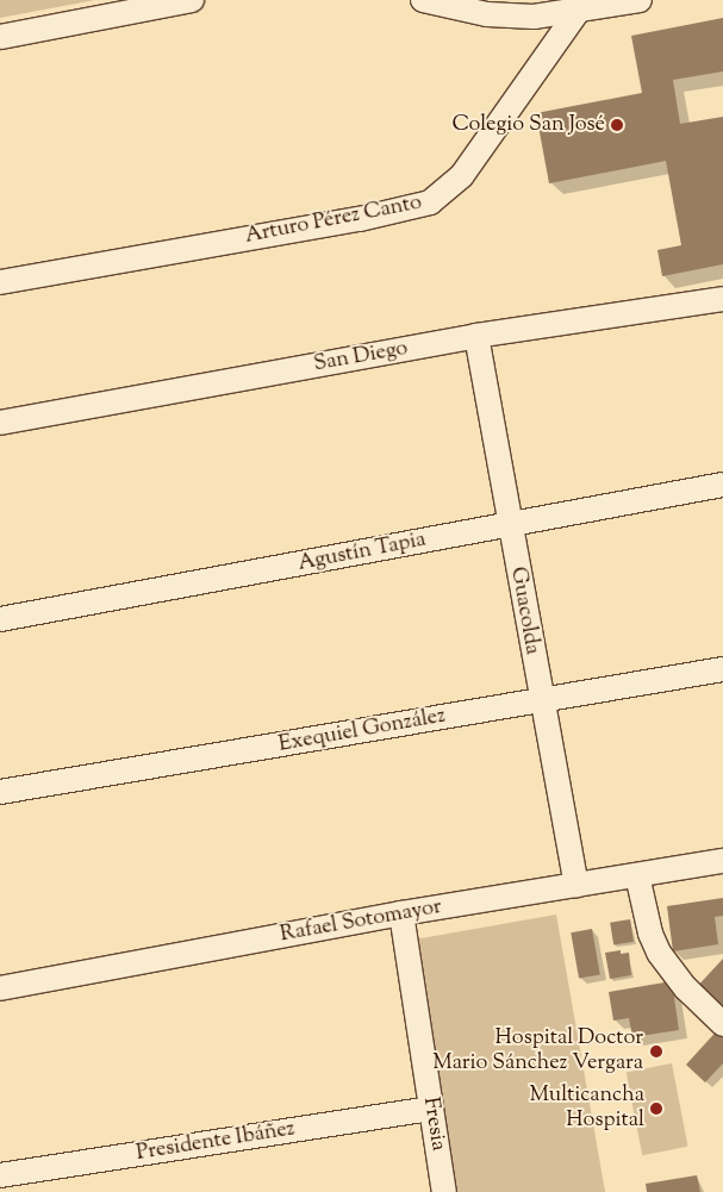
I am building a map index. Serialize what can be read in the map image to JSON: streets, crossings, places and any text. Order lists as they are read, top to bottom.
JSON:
{
  "streets": {
    "street": [
      "Arturo Pérez Canto",
      "San Diego",
      "Agustín Tapia",
      "Guacolda",
      "Exequiel González",
      "Rafael Sotomayor",
      "Fresia",
      "Presidente Ibáñez"
    ]
  },
  "crossings": [
    ["San Diego", "Guacolda"],
    ["Agustín Tapia", "Guacolda"],
    ["Guacolda", "Exequiel González"],
    ["Guacolda", "Rafael Sotomayor"],
    ["Rafael Sotomayor", "Fresia"],
    ["Fresia", "Presidente Ibáñez"]
  ],
  "places": ["Colegio San José", "Hospital Doctor Mario Sánchez Vergara", "Multicancha Hospital"]
}
